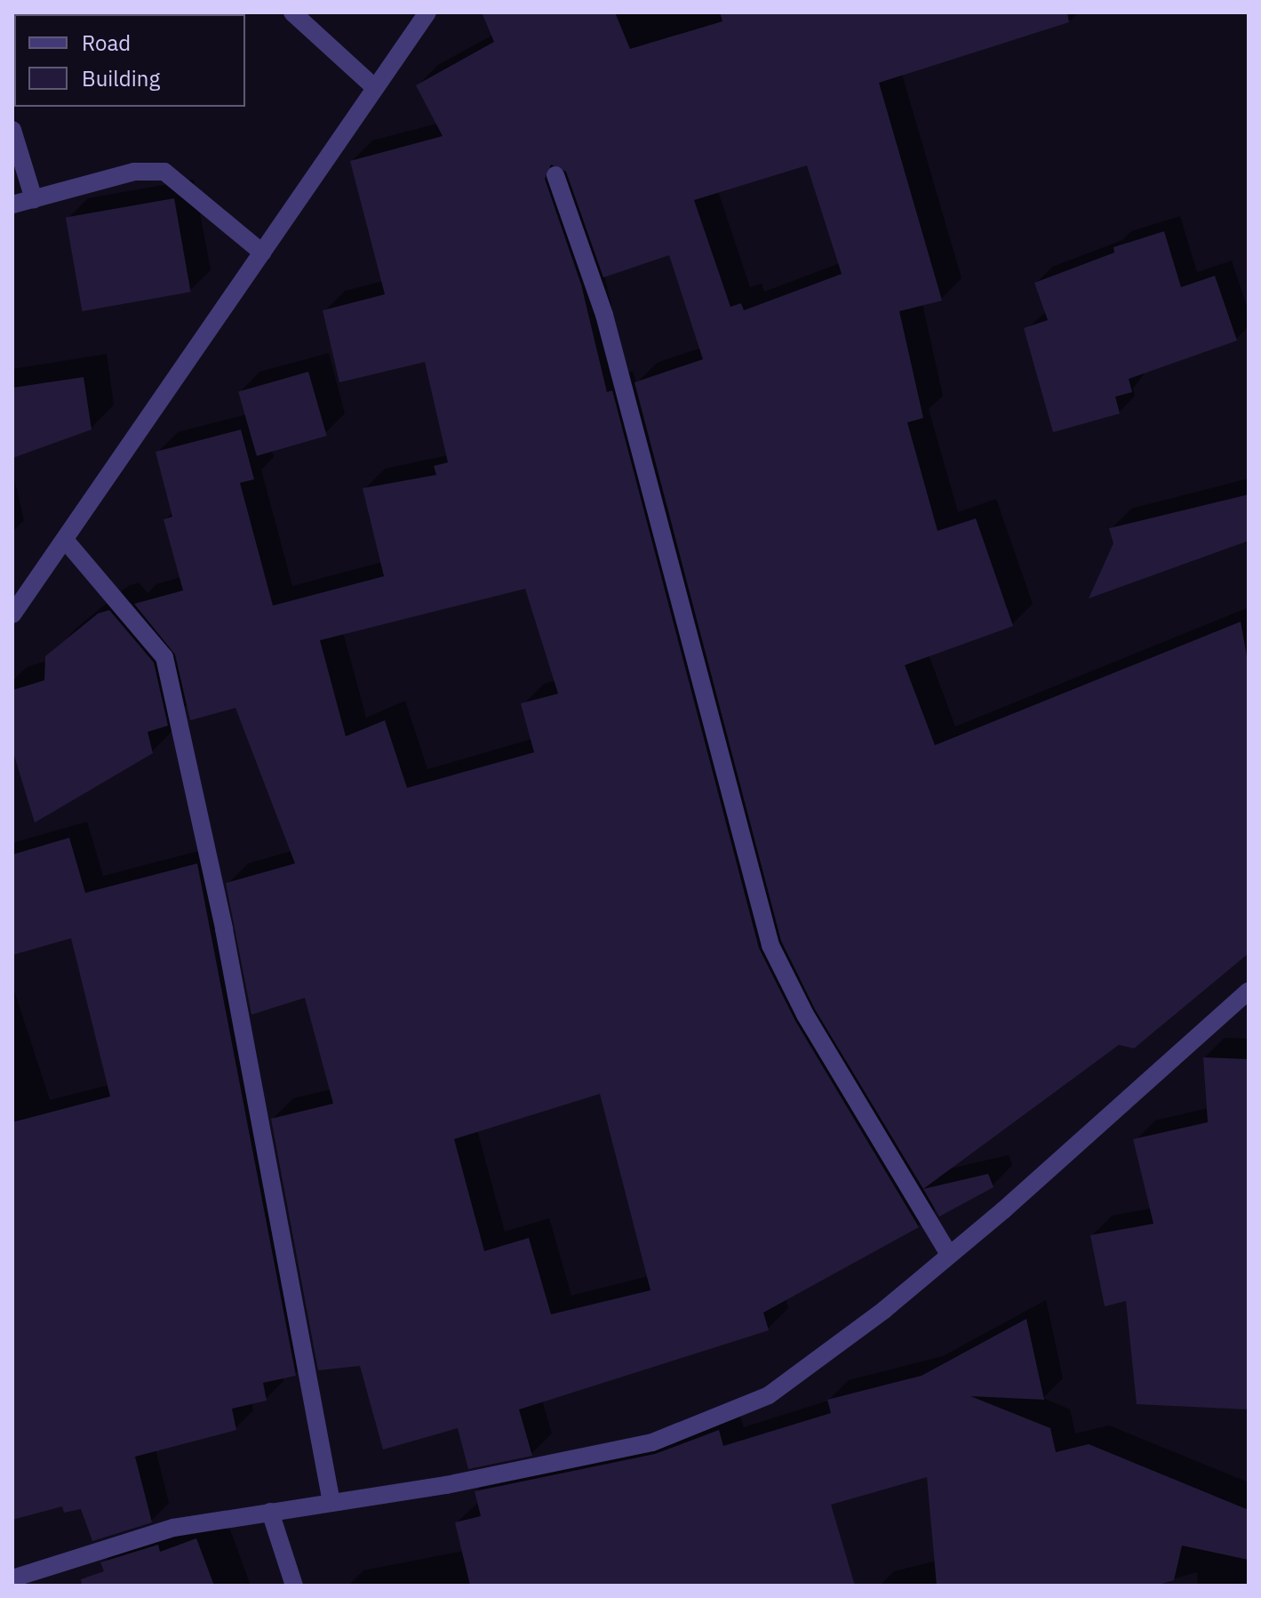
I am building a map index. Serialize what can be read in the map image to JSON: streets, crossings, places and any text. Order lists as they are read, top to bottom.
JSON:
{
  "legend": ["Road", "Building"]
}
